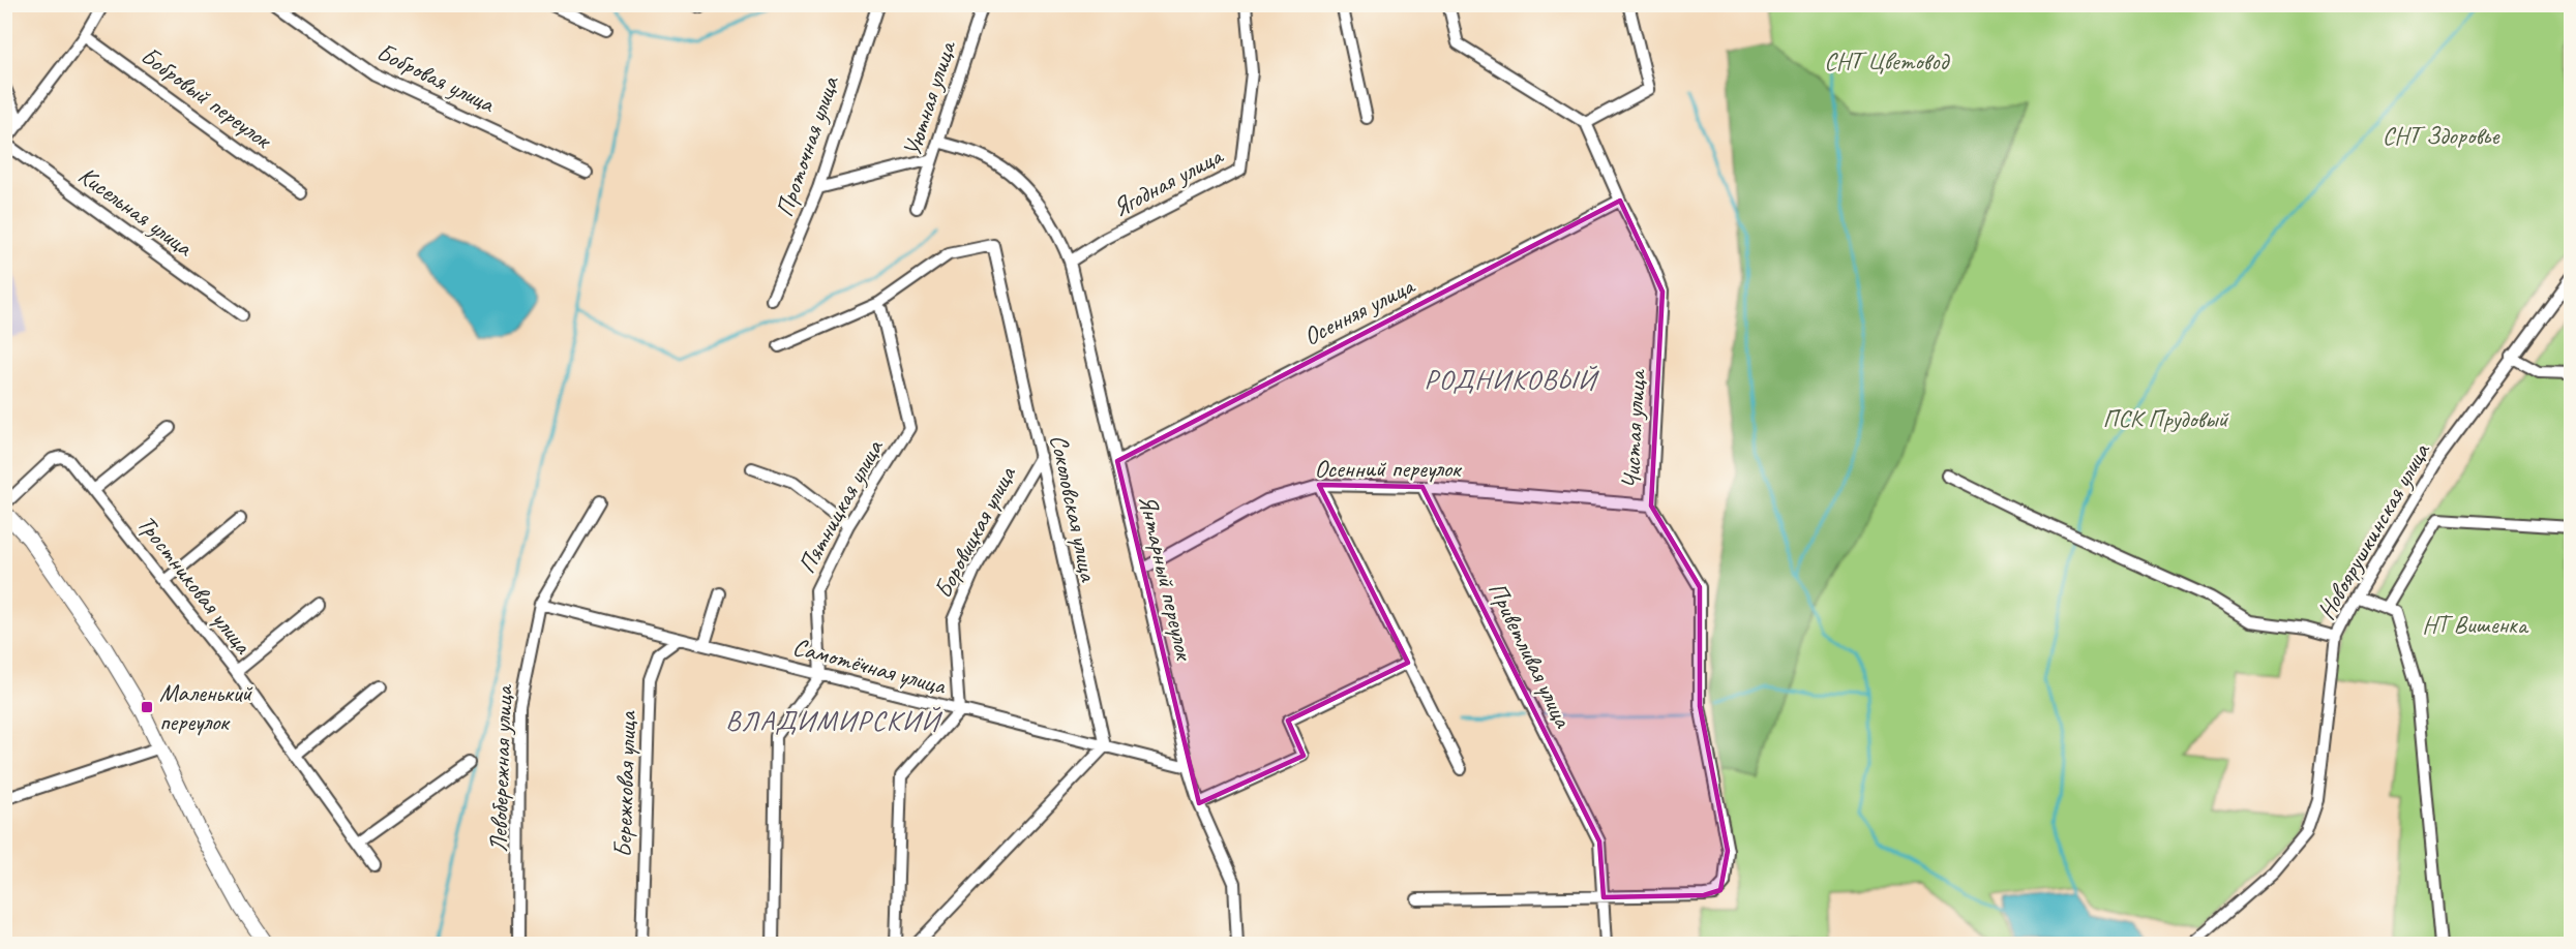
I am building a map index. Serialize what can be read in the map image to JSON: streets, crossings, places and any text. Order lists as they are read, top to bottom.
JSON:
{
  "streets": {
    "street": [
      "Бобровая улица",
      "Бобровый переулок",
      "Уютная улица",
      "Проточная улица",
      "Ягодная улица",
      "Кисельная улица",
      "Осенняя улица",
      "Чистая улица",
      "Осенний переулок",
      "Пятницкая улица",
      "Соколовская улица",
      "Новоярушкинская улица",
      "Боровицкая улица",
      "Янтарный переулок",
      "Тростниковая улица",
      "Приветливая улица",
      "Самотёчная улица",
      "Левобережная улица",
      "Бережковая улица"
    ]
  },
  "crossings": [
    ["Уютная улица", "Янтарный переулок"],
    ["Ягодная улица", "Янтарный переулок"],
    ["Осенняя улица", "Чистая улица"],
    ["Осенняя улица", "Янтарный переулок"],
    ["Чистая улица", "Осенний переулок"],
    ["Чистая улица", "Приветливая улица"],
    ["Осенний переулок", "Янтарный переулок"],
    ["Осенний переулок", "Приветливая улица"],
    ["Пятницкая улица", "Соколовская улица"],
    ["Пятницкая улица", "Самотёчная улица"],
    ["Соколовская улица", "Боровицкая улица"],
    ["Соколовская улица", "Самотёчная улица"],
    ["Боровицкая улица", "Самотёчная улица"],
    ["Янтарный переулок", "Самотёчная улица"],
    ["Самотёчная улица", "Левобережная улица"],
    ["Самотёчная улица", "Бережковая улица"]
  ],
  "districts": ["РОДНИКОВЫЙ", "ВЛАДИМИРСКИЙ"],
  "parks": [
    "СНТ Цветовод",
    "СНТ Здоровье",
    "ПСК Прудовый",
    "НТ Вишенка"
  ],
  "places": {
    "transit": ["Маленький переулок"]
  }
}
